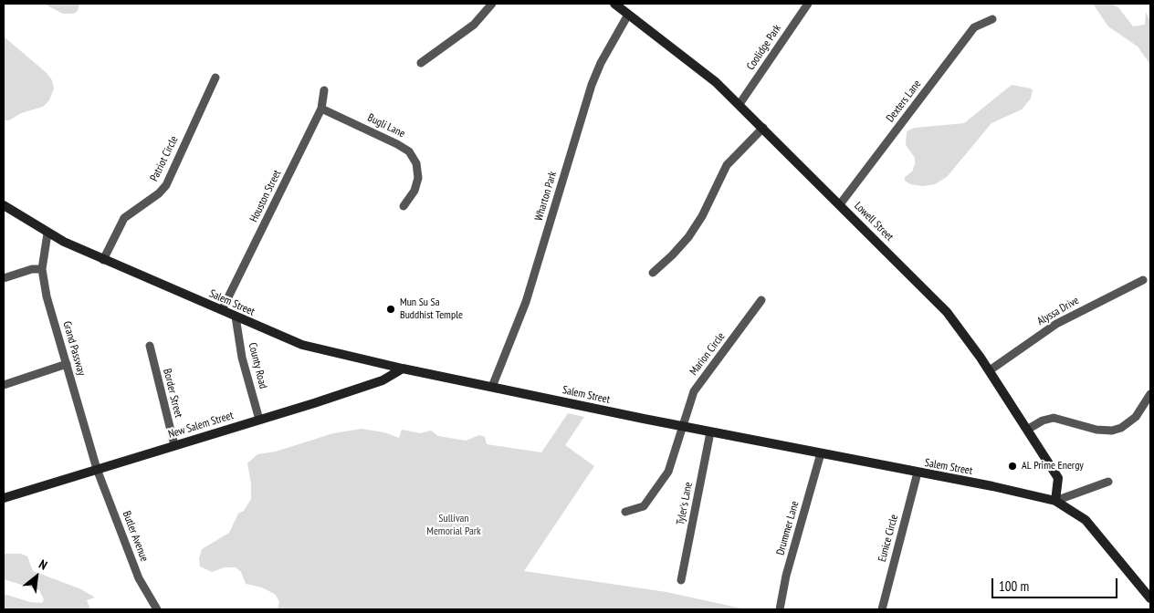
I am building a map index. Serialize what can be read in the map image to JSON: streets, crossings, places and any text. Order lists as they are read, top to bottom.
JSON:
{
  "streets": {
    "main road": ["Lowell Street", "Salem Street", "New Salem Street"],
    "street": [
      "Coolidge Park",
      "Dexters Lane",
      "Bugli Lane",
      "Patriot Circle",
      "Houston Street",
      "Wharton Park",
      "Alyssa Drive",
      "Grand Passway",
      "Marion Circle",
      "County Road",
      "Border Street",
      "Tyler's Lane",
      "Drummer Lane",
      "Butler Avenue",
      "Eunice Circle"
    ]
  },
  "crossings": [
    ["Coolidge Park", "Lowell Street"],
    ["Dexters Lane", "Lowell Street"],
    ["Bugli Lane", "Houston Street"],
    ["Patriot Circle", "Salem Street"],
    ["Houston Street", "Salem Street"],
    ["Wharton Park", "Lowell Street"],
    ["Wharton Park", "Salem Street"],
    ["Lowell Street", "Salem Street"],
    ["Lowell Street", "Alyssa Drive"],
    ["Salem Street", "Grand Passway"],
    ["Salem Street", "Marion Circle"],
    ["Salem Street", "County Road"],
    ["Salem Street", "New Salem Street"],
    ["Salem Street", "Tyler's Lane"],
    ["Salem Street", "Drummer Lane"],
    ["Salem Street", "Eunice Circle"],
    ["Grand Passway", "New Salem Street"],
    ["Grand Passway", "Butler Avenue"],
    ["County Road", "New Salem Street"],
    ["Border Street", "New Salem Street"],
    ["New Salem Street", "Butler Avenue"]
  ],
  "parks": ["Sullivan Memorial Park"],
  "places": ["Mun Su Sa Buddhist Temple", "AL Prime Energy"],
  "scale_bar": "100 m",
  "north": "top right"
}
